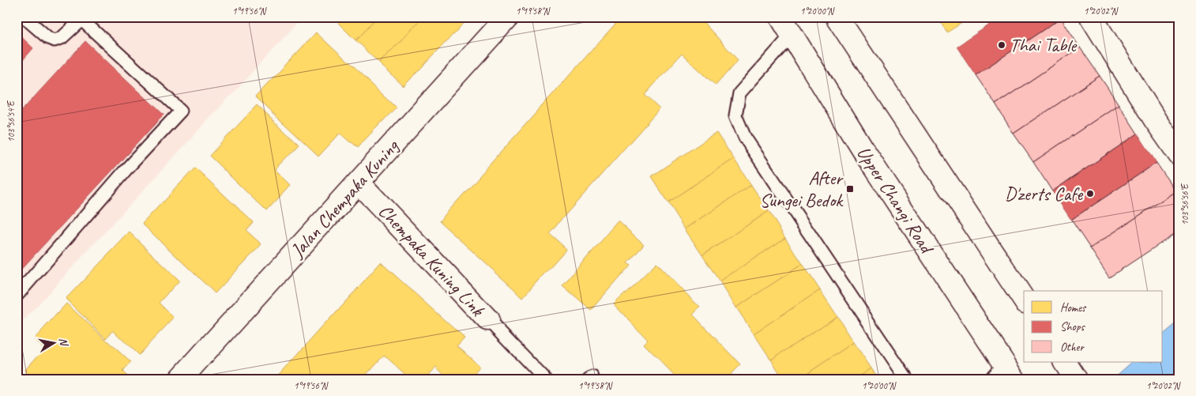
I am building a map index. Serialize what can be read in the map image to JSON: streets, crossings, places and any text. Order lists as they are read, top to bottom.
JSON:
{
  "streets": {
    "street": ["Jalan Chempaka Kuning", "Upper Changi Road", "Chempaka Kuning Link"]
  },
  "crossings": [
    ["Jalan Chempaka Kuning", "Chempaka Kuning Link"]
  ],
  "places": {
    "other": ["Thai Table", "D'zerts Cafe"],
    "transit": ["After Sungei Bedok"]
  },
  "legend": ["Homes", "Shops", "Other"],
  "north": "right",
  "coordinates": [
    "1°19'56\"N",
    "1°19'58\"N",
    "1°20'00\"N",
    "1°20'02\"N",
    "103°56'54\"E",
    "103°56'56\"E"
  ]
}
